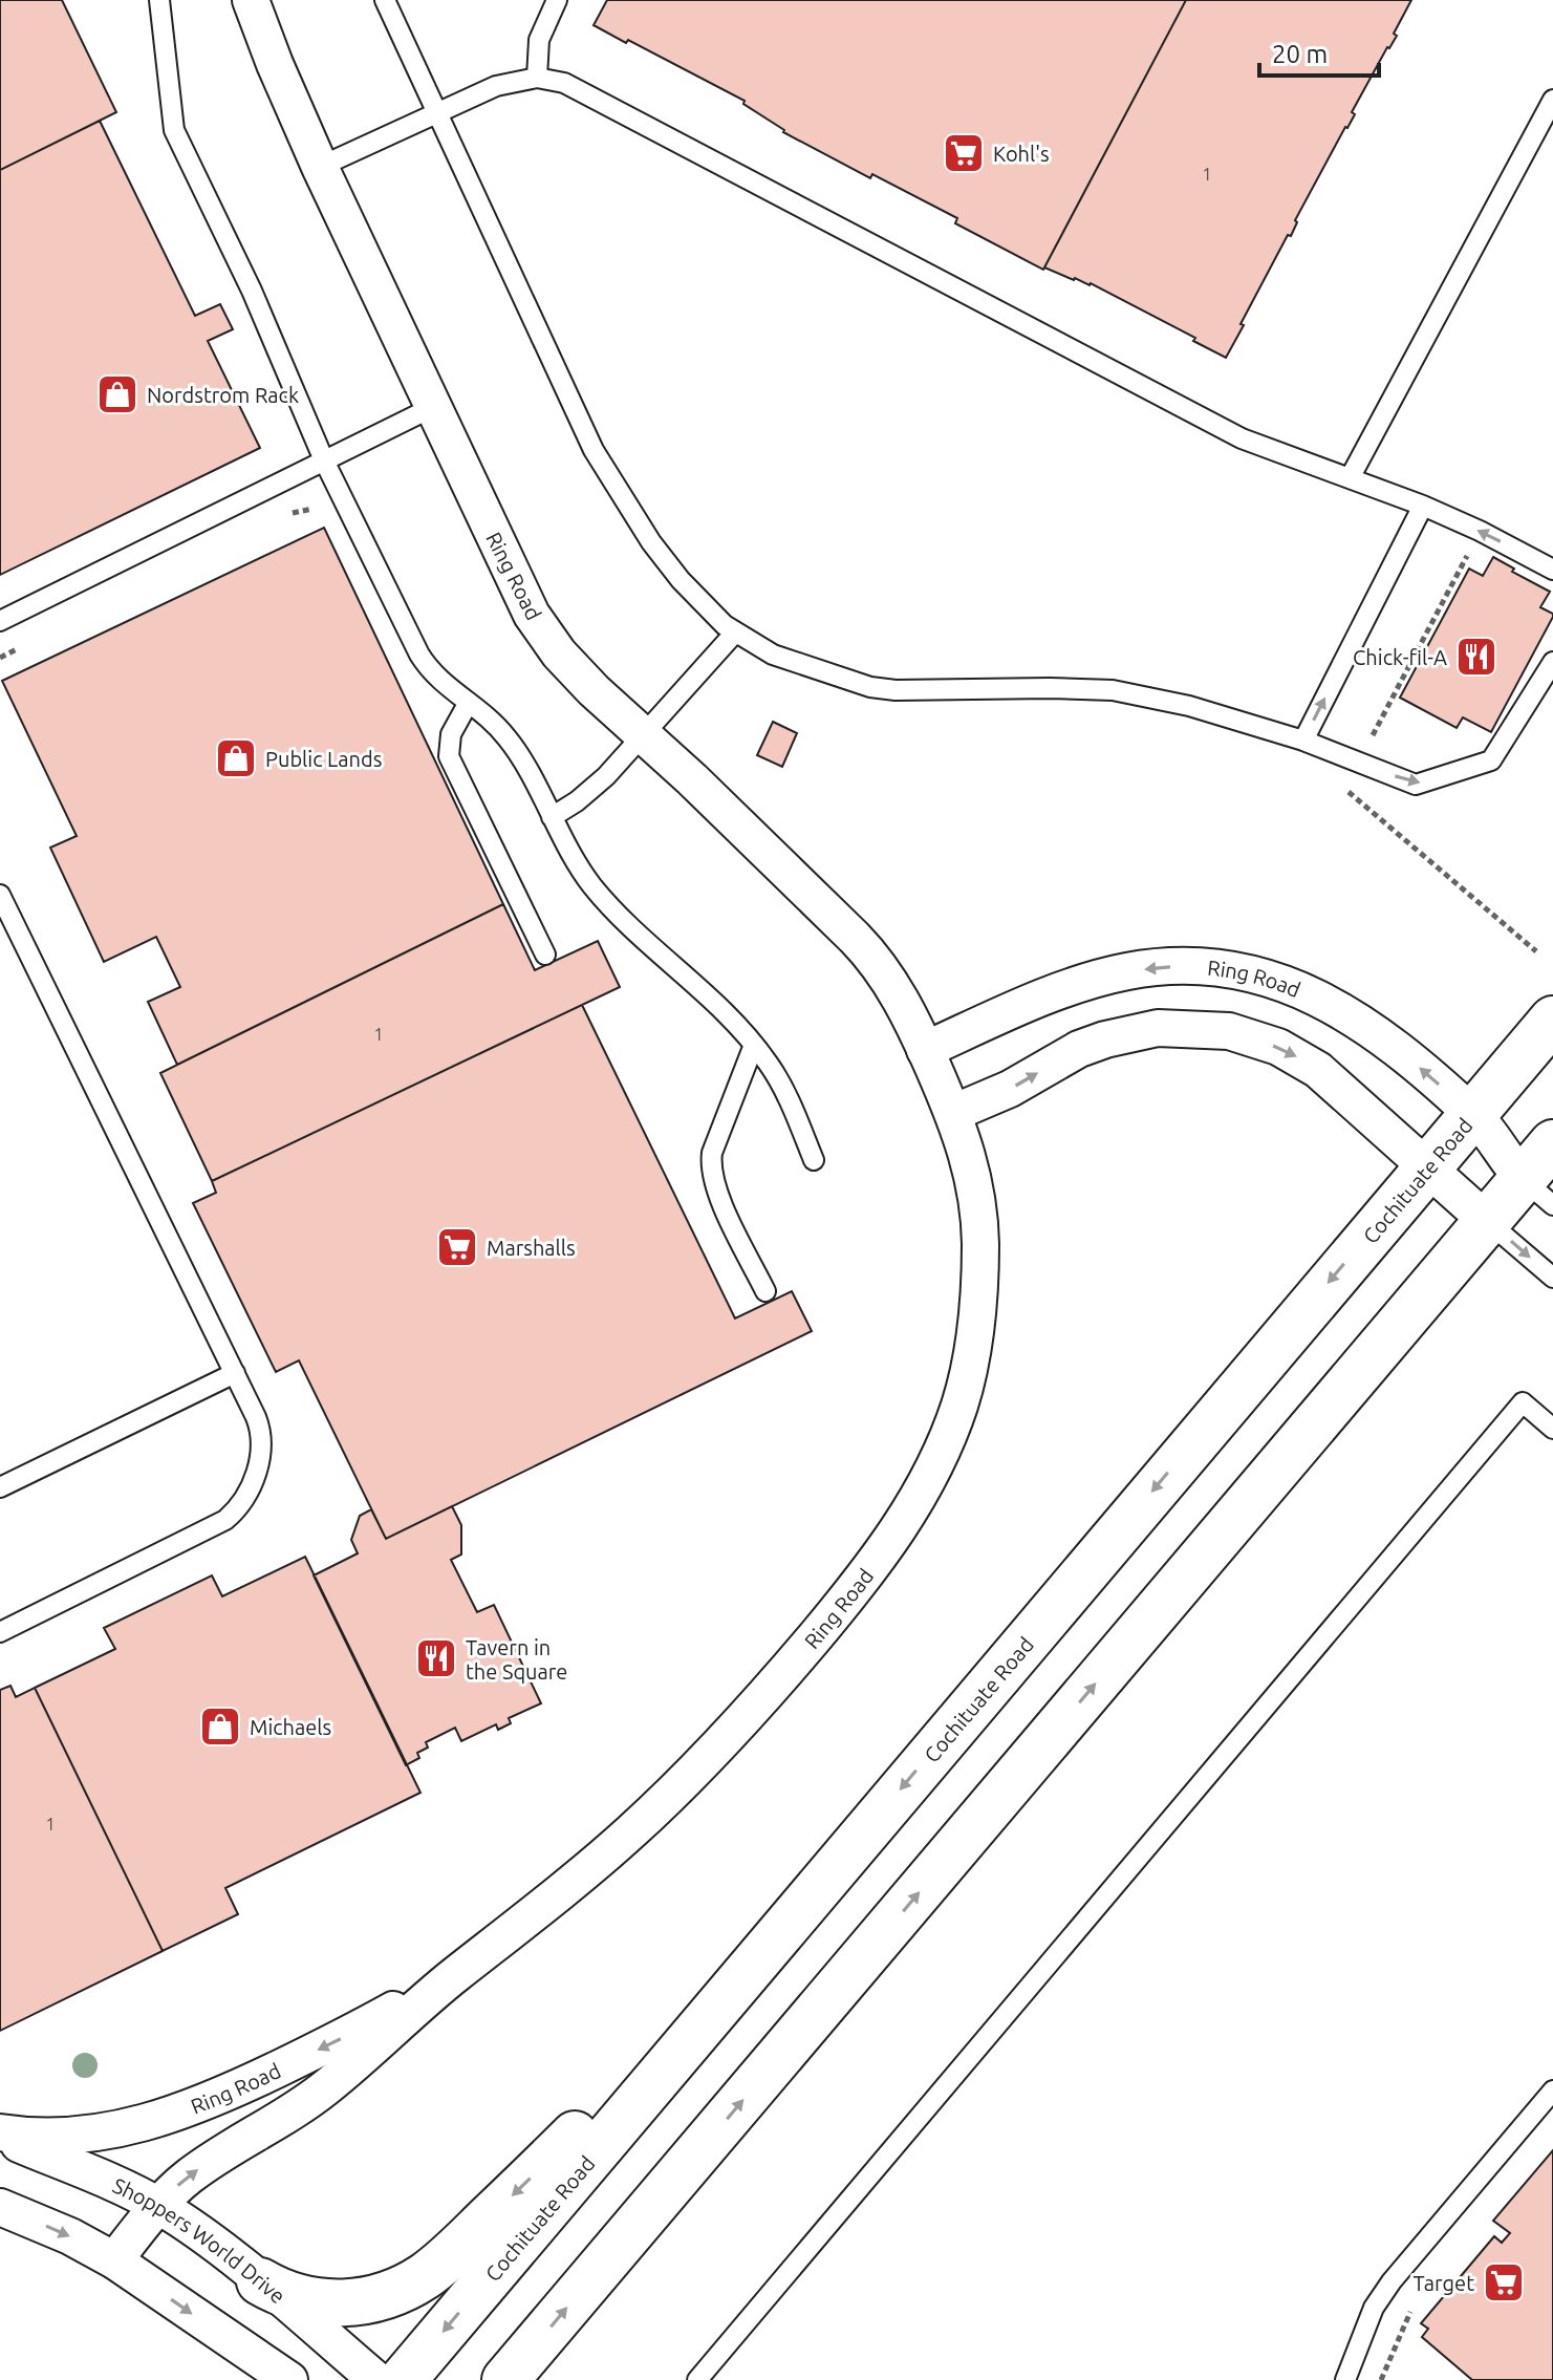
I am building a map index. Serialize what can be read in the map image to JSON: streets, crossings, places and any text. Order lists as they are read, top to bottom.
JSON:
{
  "streets": {
    "main road": ["Cochituate Road"],
    "street": ["Ring Road", "Shoppers World Drive"]
  },
  "crossings": [
    ["Ring Road", "Cochituate Road"],
    ["Ring Road", "Shoppers World Drive"]
  ],
  "places": {
    "supermarket": ["Kohl's", "Marshalls", "Target"],
    "shop": ["Nordstrom Rack", "Public Lands", "Michaels"],
    "restaurant": ["Chick-fil-A", "Tavern in the Square"]
  },
  "house_numbers": ["1", "1", "1"],
  "scale_bar": "20 m"
}
